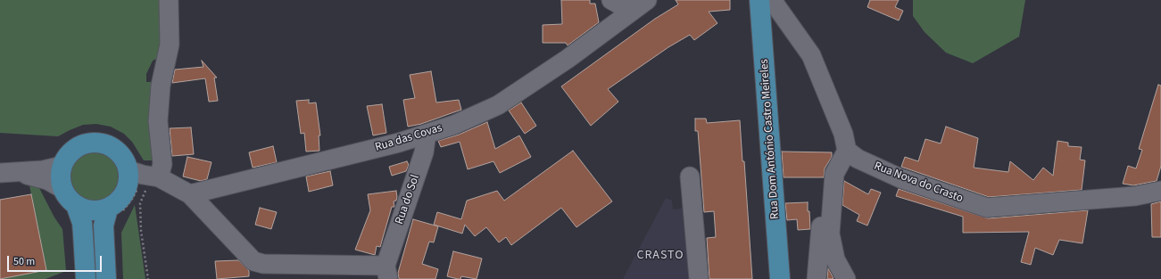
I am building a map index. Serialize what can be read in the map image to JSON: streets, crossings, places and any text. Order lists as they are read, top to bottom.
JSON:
{
  "streets": {
    "main road": ["Rua Dom António Castro Meireles"],
    "street": ["Rua das Covas", "Rua Nova do Crasto", "Rua do Sol"]
  },
  "crossings": [
    ["Rua das Covas", "Rua do Sol"]
  ],
  "districts": ["CRASTO"],
  "scale_bar": "50 m"
}
